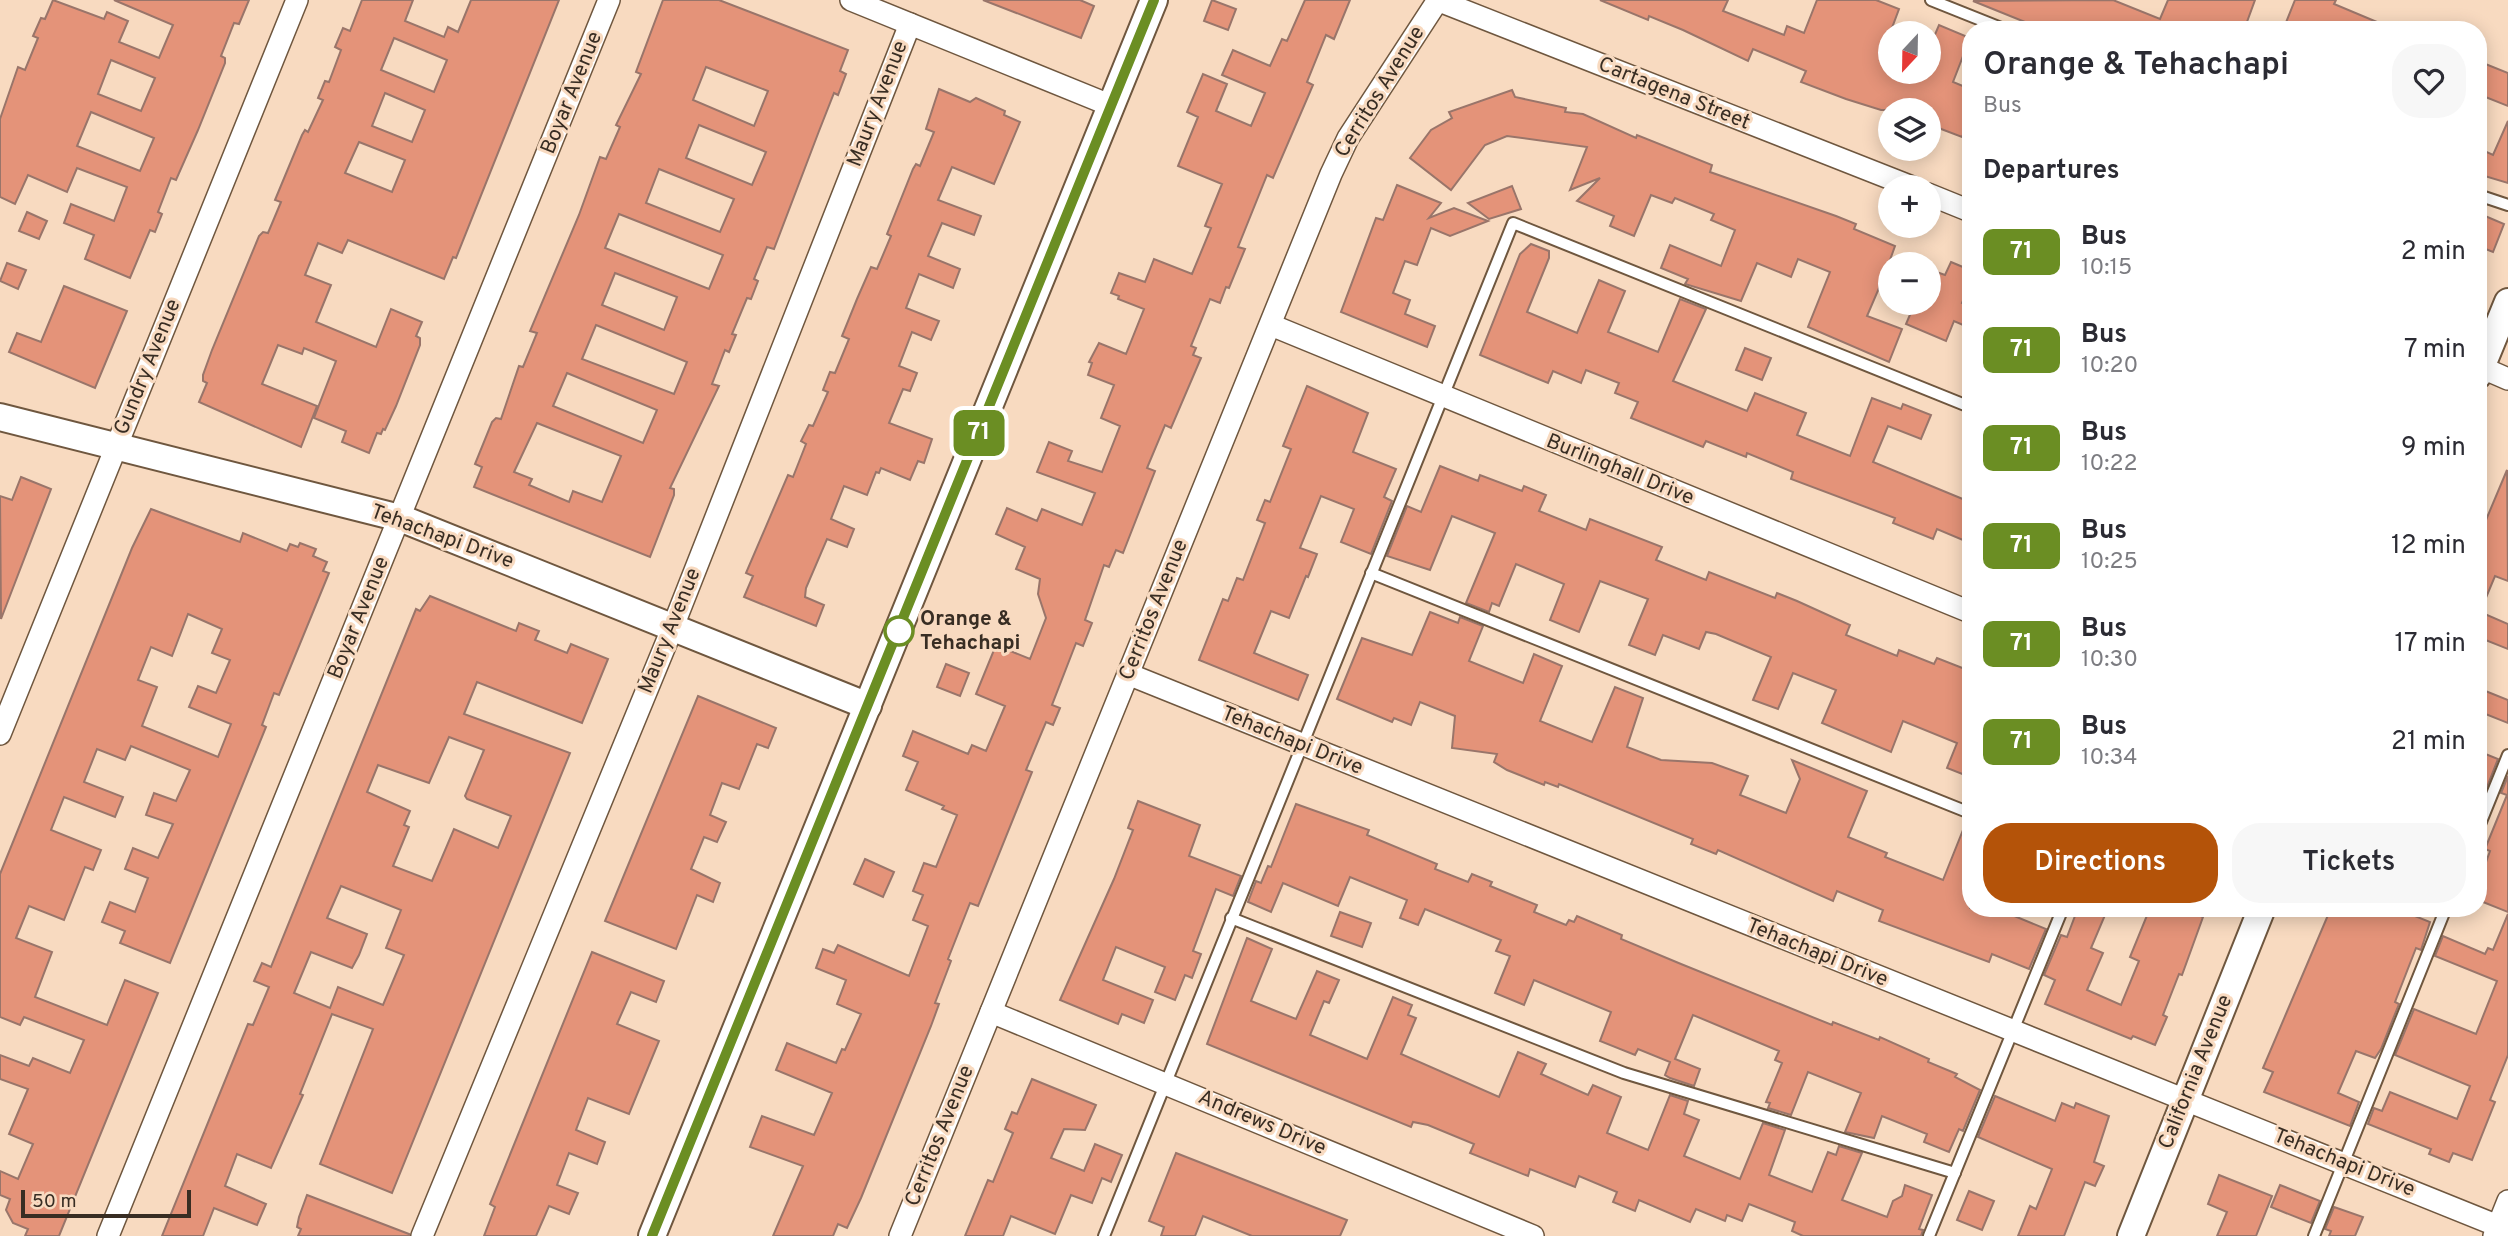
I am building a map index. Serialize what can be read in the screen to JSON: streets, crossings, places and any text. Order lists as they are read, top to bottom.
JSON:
{
  "streets": {
    "street": [
      "Cerritos Avenue",
      "Boyar Avenue",
      "Cartagena Street",
      "Maury Avenue",
      "Gundry Avenue",
      "Burlinghall Drive",
      "Tehachapi Drive",
      "California Avenue",
      "Andrews Drive"
    ]
  },
  "crossings": [
    ["Cerritos Avenue", "Cartagena Street"],
    ["Cerritos Avenue", "Burlinghall Drive"],
    ["Cerritos Avenue", "Tehachapi Drive"],
    ["Cerritos Avenue", "Andrews Drive"],
    ["Boyar Avenue", "Tehachapi Drive"],
    ["Maury Avenue", "Tehachapi Drive"],
    ["Gundry Avenue", "Tehachapi Drive"],
    ["Tehachapi Drive", "California Avenue"]
  ],
  "places": ["Orange & Tehachapi"],
  "lines": ["bus line 71"],
  "scale_bar": "50 m",
  "north": "bottom",
  "page": {
    "on_map": "71",
    "map_buttons": ["+", "−"],
    "heading": [
      ["Orange & Tehachapi", "Bus"],
      "Departures"
    ],
    "list": [
      {
        "mark": "71",
        "name": "Bus",
        "note": "10:15",
        "value": "2 min"
      },
      {
        "mark": "71",
        "name": "Bus",
        "note": "10:20",
        "value": "7 min"
      },
      {
        "mark": "71",
        "name": "Bus",
        "note": "10:22",
        "value": "9 min"
      },
      {
        "mark": "71",
        "name": "Bus",
        "note": "10:25",
        "value": "12 min"
      },
      {
        "mark": "71",
        "name": "Bus",
        "note": "10:30",
        "value": "17 min"
      },
      {
        "mark": "71",
        "name": "Bus",
        "note": "10:34",
        "value": "21 min"
      }
    ],
    "buttons": ["Directions", "Tickets"],
    "scale": "50 m"
  }
}
